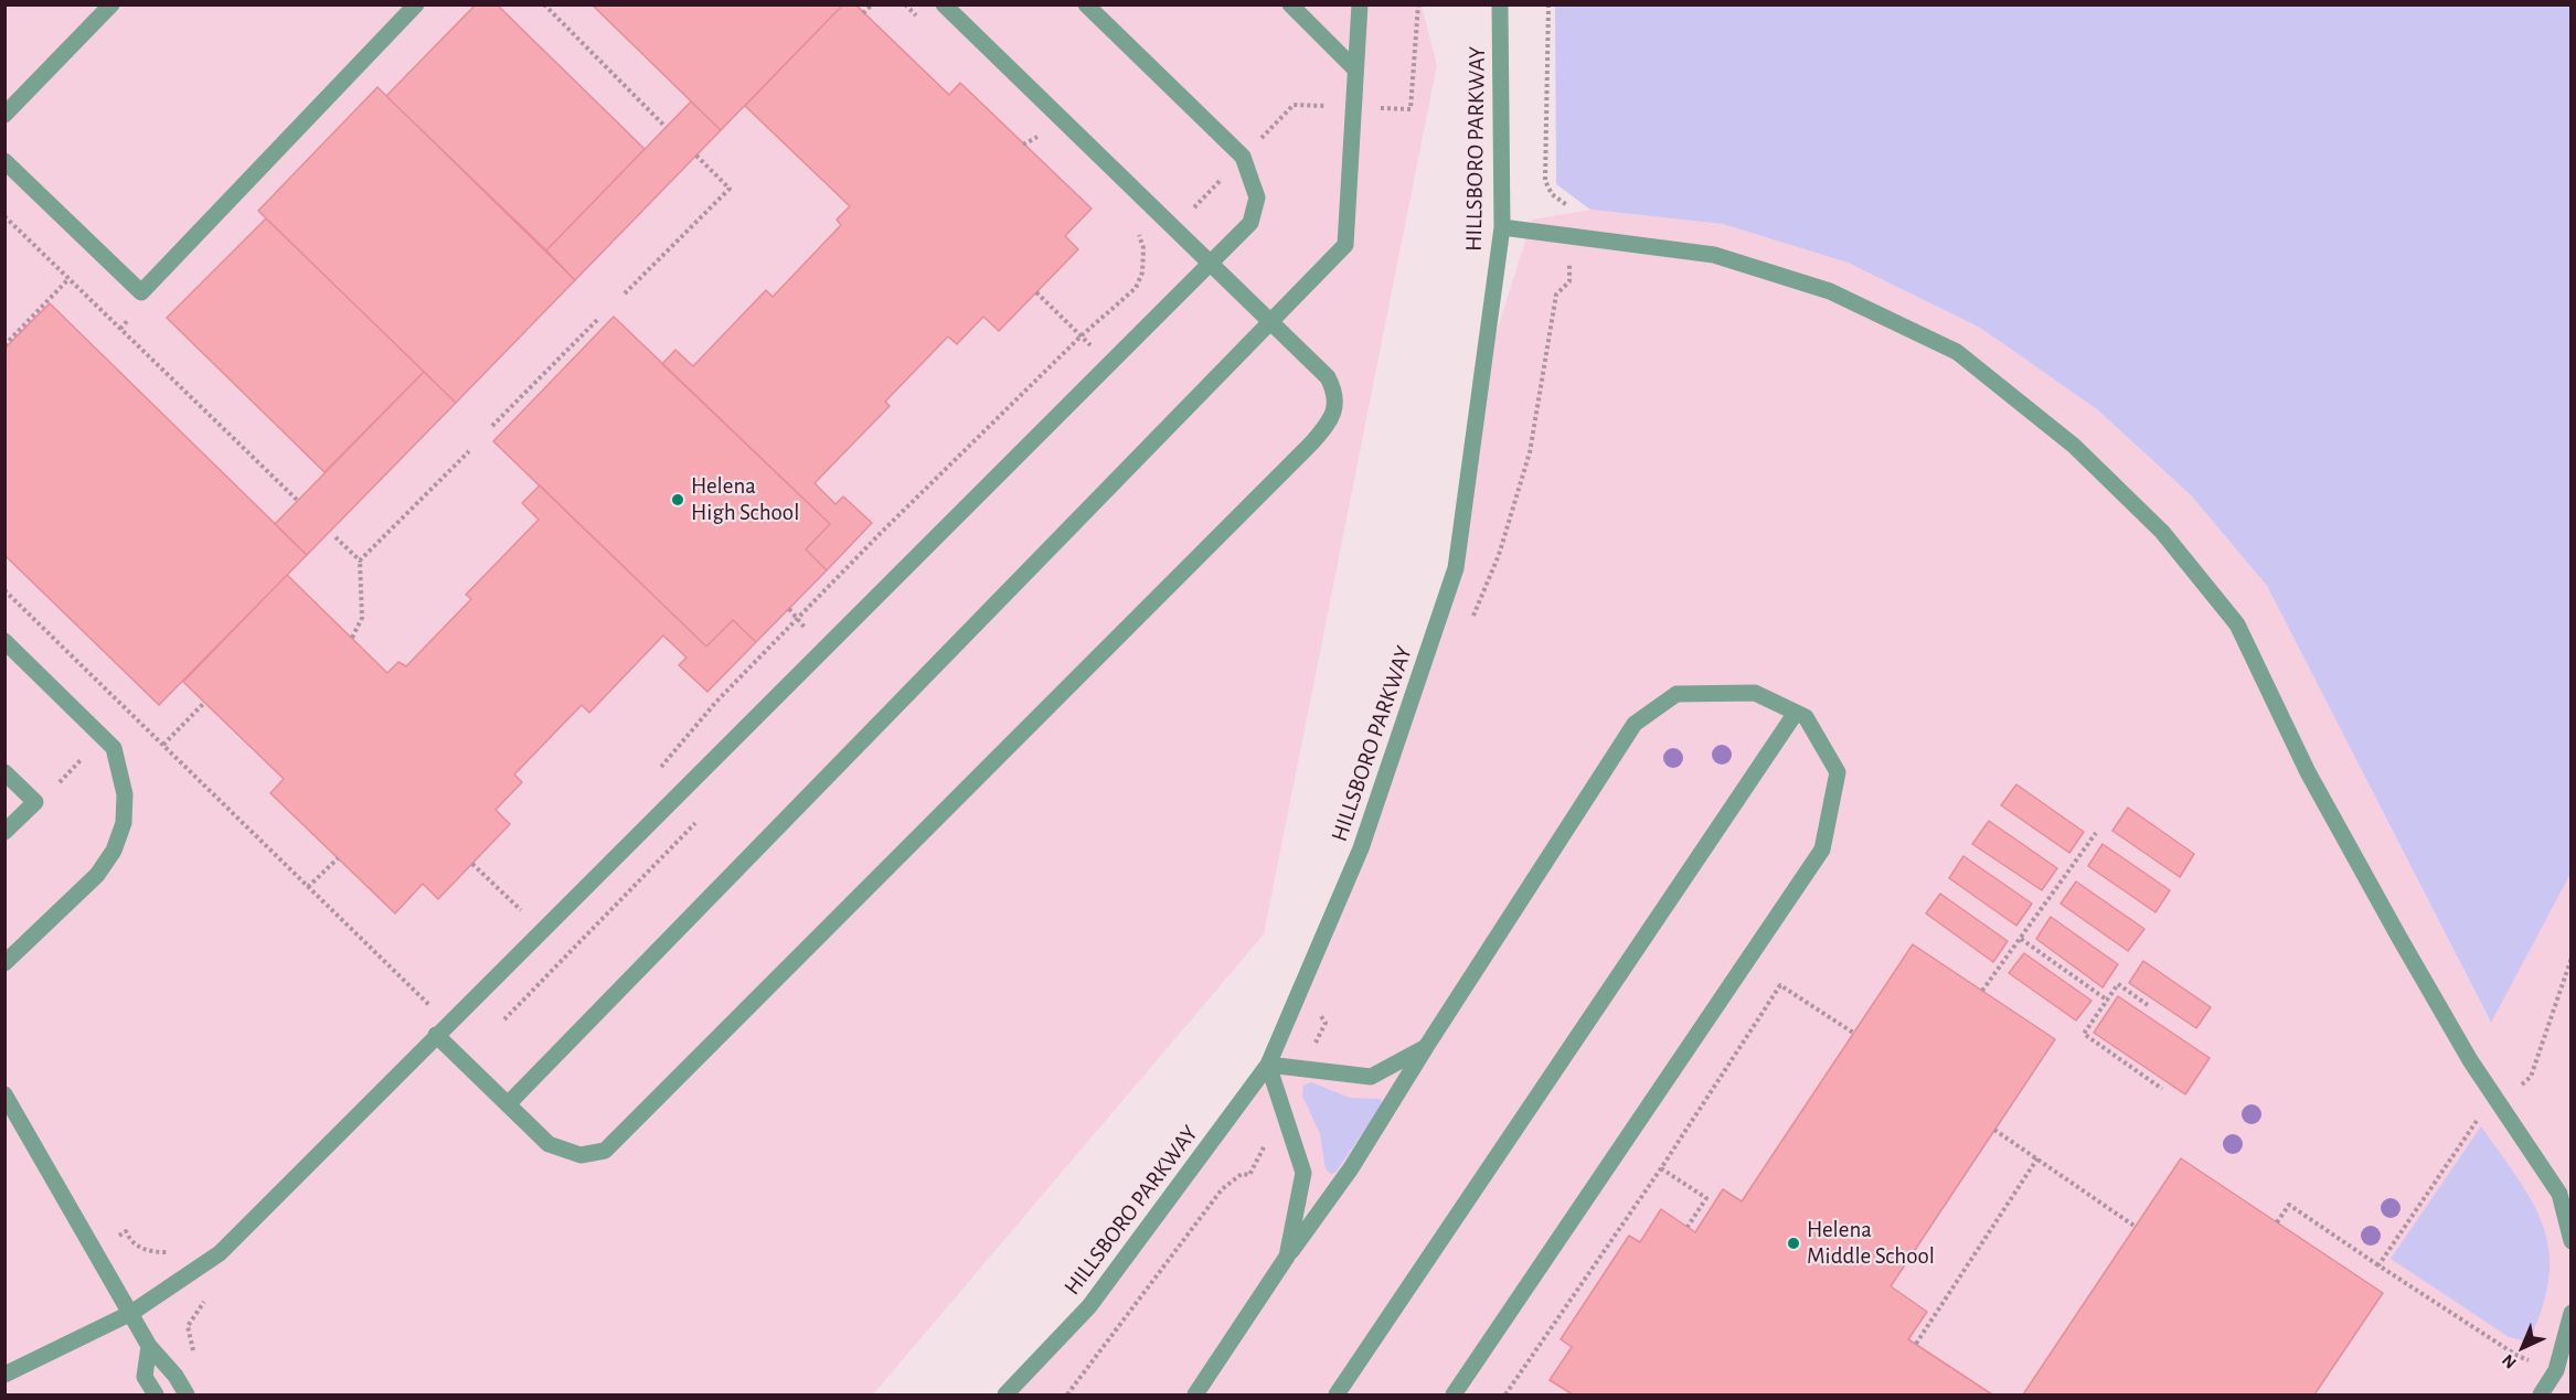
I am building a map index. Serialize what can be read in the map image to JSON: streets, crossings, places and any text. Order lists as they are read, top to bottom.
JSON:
{
  "streets": {
    "street": ["HILLSBORO PARKWAY"]
  },
  "places": ["Helena High School", "Helena Middle School"],
  "north": "bottom left"
}
